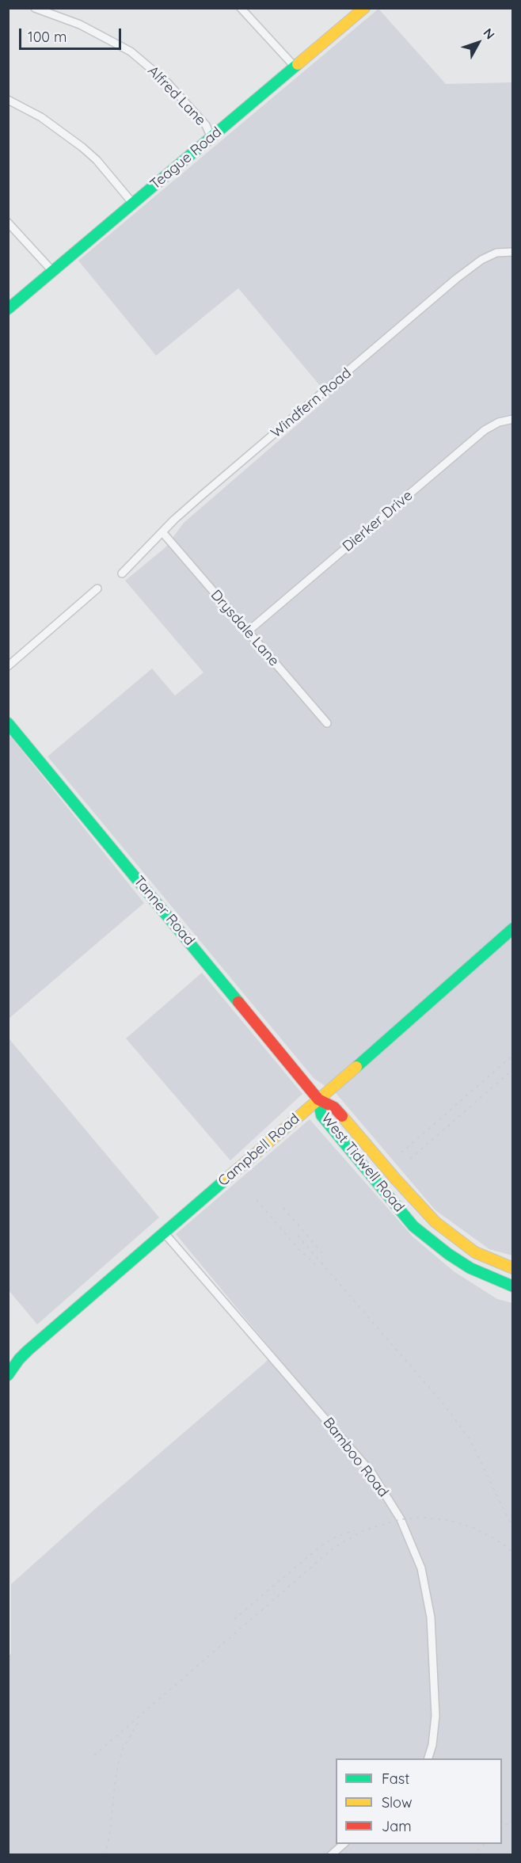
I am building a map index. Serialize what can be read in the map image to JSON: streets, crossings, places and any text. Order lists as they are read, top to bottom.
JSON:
{
  "streets": {
    "street": [
      "Alfred Lane",
      "Teague Road",
      "Windfern Road",
      "Dierker Drive",
      "Drysdale Lane",
      "Tanner Road",
      "Campbell Road",
      "West Tidwell Road",
      "Bamboo Road"
    ]
  },
  "crossings": [
    ["Alfred Lane", "Teague Road"],
    ["Windfern Road", "Drysdale Lane"],
    ["Dierker Drive", "Drysdale Lane"],
    ["Tanner Road", "Campbell Road"],
    ["Tanner Road", "West Tidwell Road"],
    ["Campbell Road", "West Tidwell Road"],
    ["Campbell Road", "Bamboo Road"]
  ],
  "legend": ["Fast", "Slow", "Jam"],
  "scale_bar": "100 m",
  "north": "top right"
}
